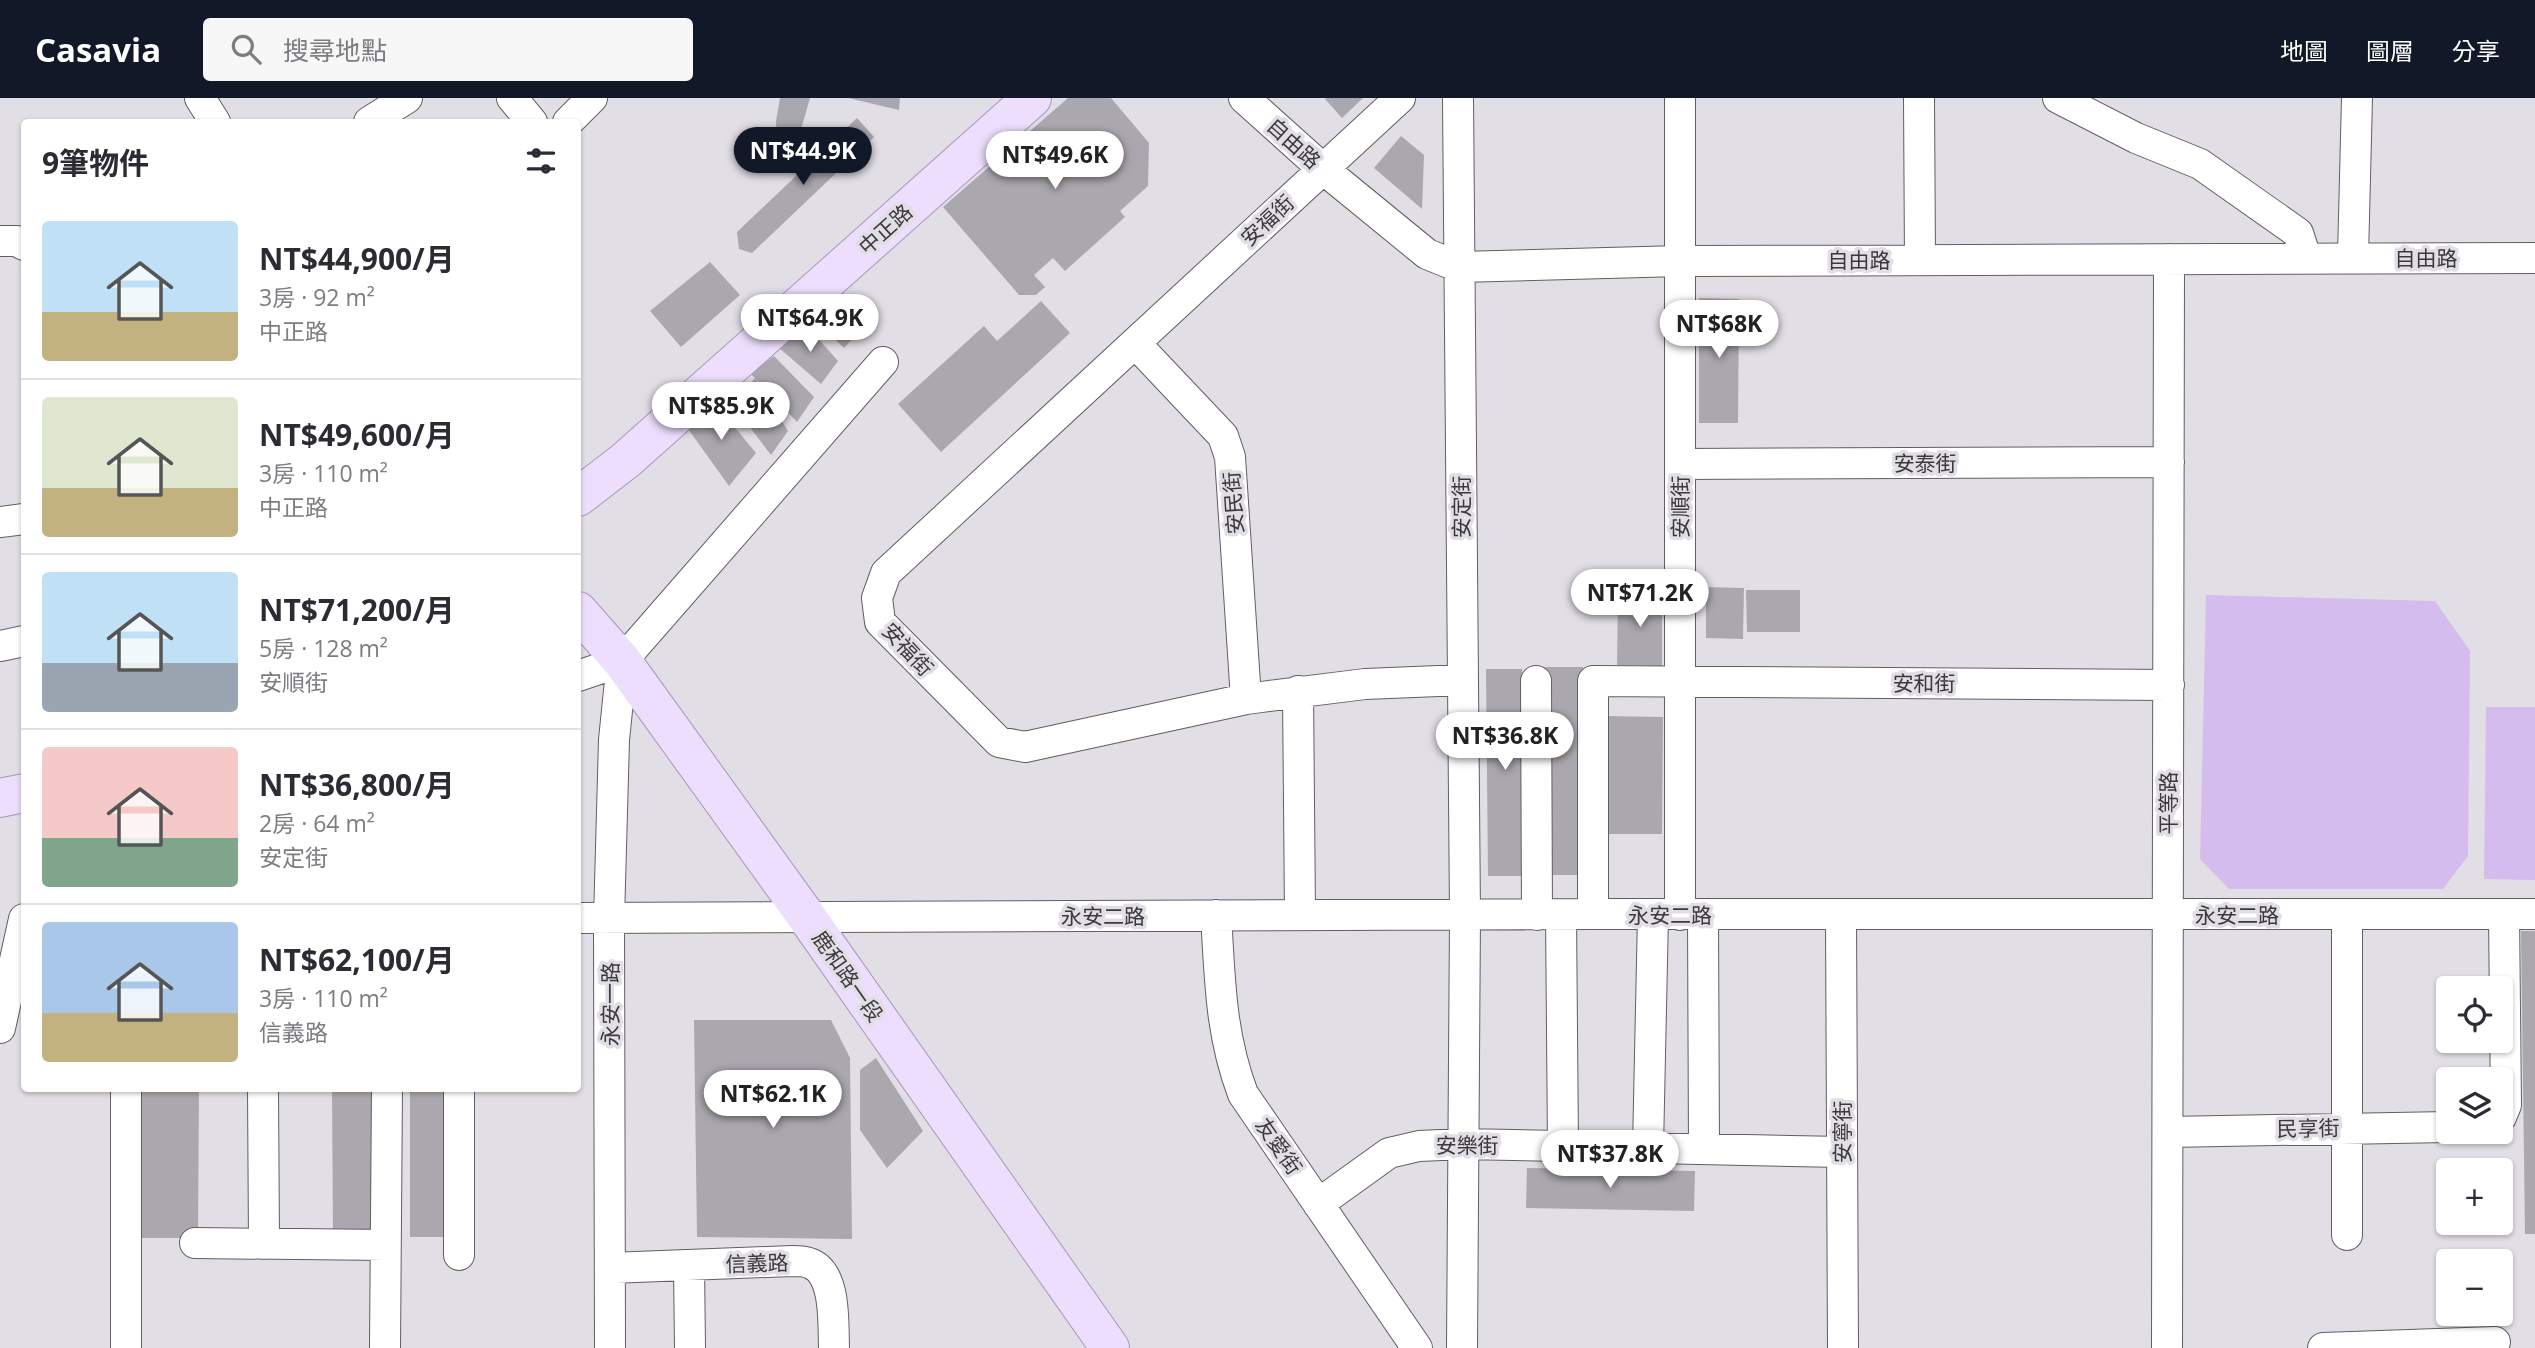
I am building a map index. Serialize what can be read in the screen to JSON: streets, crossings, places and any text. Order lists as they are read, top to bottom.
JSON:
{
  "streets": {
    "main road": ["中正路", "鹿和路一段"],
    "street": [
      "自由路",
      "安福街",
      "安泰街",
      "安民街",
      "安定街",
      "安順街",
      "安和街",
      "平等路",
      "永安二路",
      "永安一路",
      "民享街",
      "安寧街",
      "安樂街",
      "友愛街",
      "信義路"
    ]
  },
  "crossings": [
    ["自由路", "安福街"],
    ["自由路", "安定街"],
    ["自由路", "安順街"],
    ["自由路", "平等路"],
    ["安福街", "安民街"],
    ["安福街", "安定街"],
    ["安泰街", "安順街"],
    ["安泰街", "平等路"],
    ["安定街", "永安二路"],
    ["安定街", "安樂街"],
    ["安順街", "安和街"],
    ["安順街", "永安二路"],
    ["安和街", "平等路"],
    ["安和街", "永安二路"],
    ["平等路", "永安二路"],
    ["平等路", "民享街"],
    ["永安二路", "鹿和路一段"],
    ["永安二路", "永安一路"],
    ["永安二路", "安寧街"],
    ["永安二路", "友愛街"],
    ["鹿和路一段", "永安一路"],
    ["永安一路", "信義路"],
    ["安寧街", "安樂街"],
    ["安樂街", "友愛街"]
  ],
  "page": {
    "header": "Casavia",
    "search": "搜尋地點",
    "nav": ["地圖", "圖層", "分享"],
    "heading": "9筆物件",
    "price": [
      "NT$44.9K",
      "NT$49.6K",
      "NT$64.9K",
      "NT$68K",
      "NT$85.9K",
      "NT$71.2K",
      "NT$36.8K",
      "NT$62.1K",
      "NT$37.8K"
    ],
    "list": [
      {
        "name": "NT$44,900/月",
        "note": "3房 · 92 m² · 中正路"
      },
      {
        "name": "NT$49,600/月",
        "note": "3房 · 110 m² · 中正路"
      },
      {
        "name": "NT$71,200/月",
        "note": "5房 · 128 m² · 安順街"
      },
      {
        "name": "NT$36,800/月",
        "note": "2房 · 64 m² · 安定街"
      },
      {
        "name": "NT$62,100/月",
        "note": "3房 · 110 m² · 信義路"
      }
    ],
    "map_buttons": ["+", "−"]
  }
}
